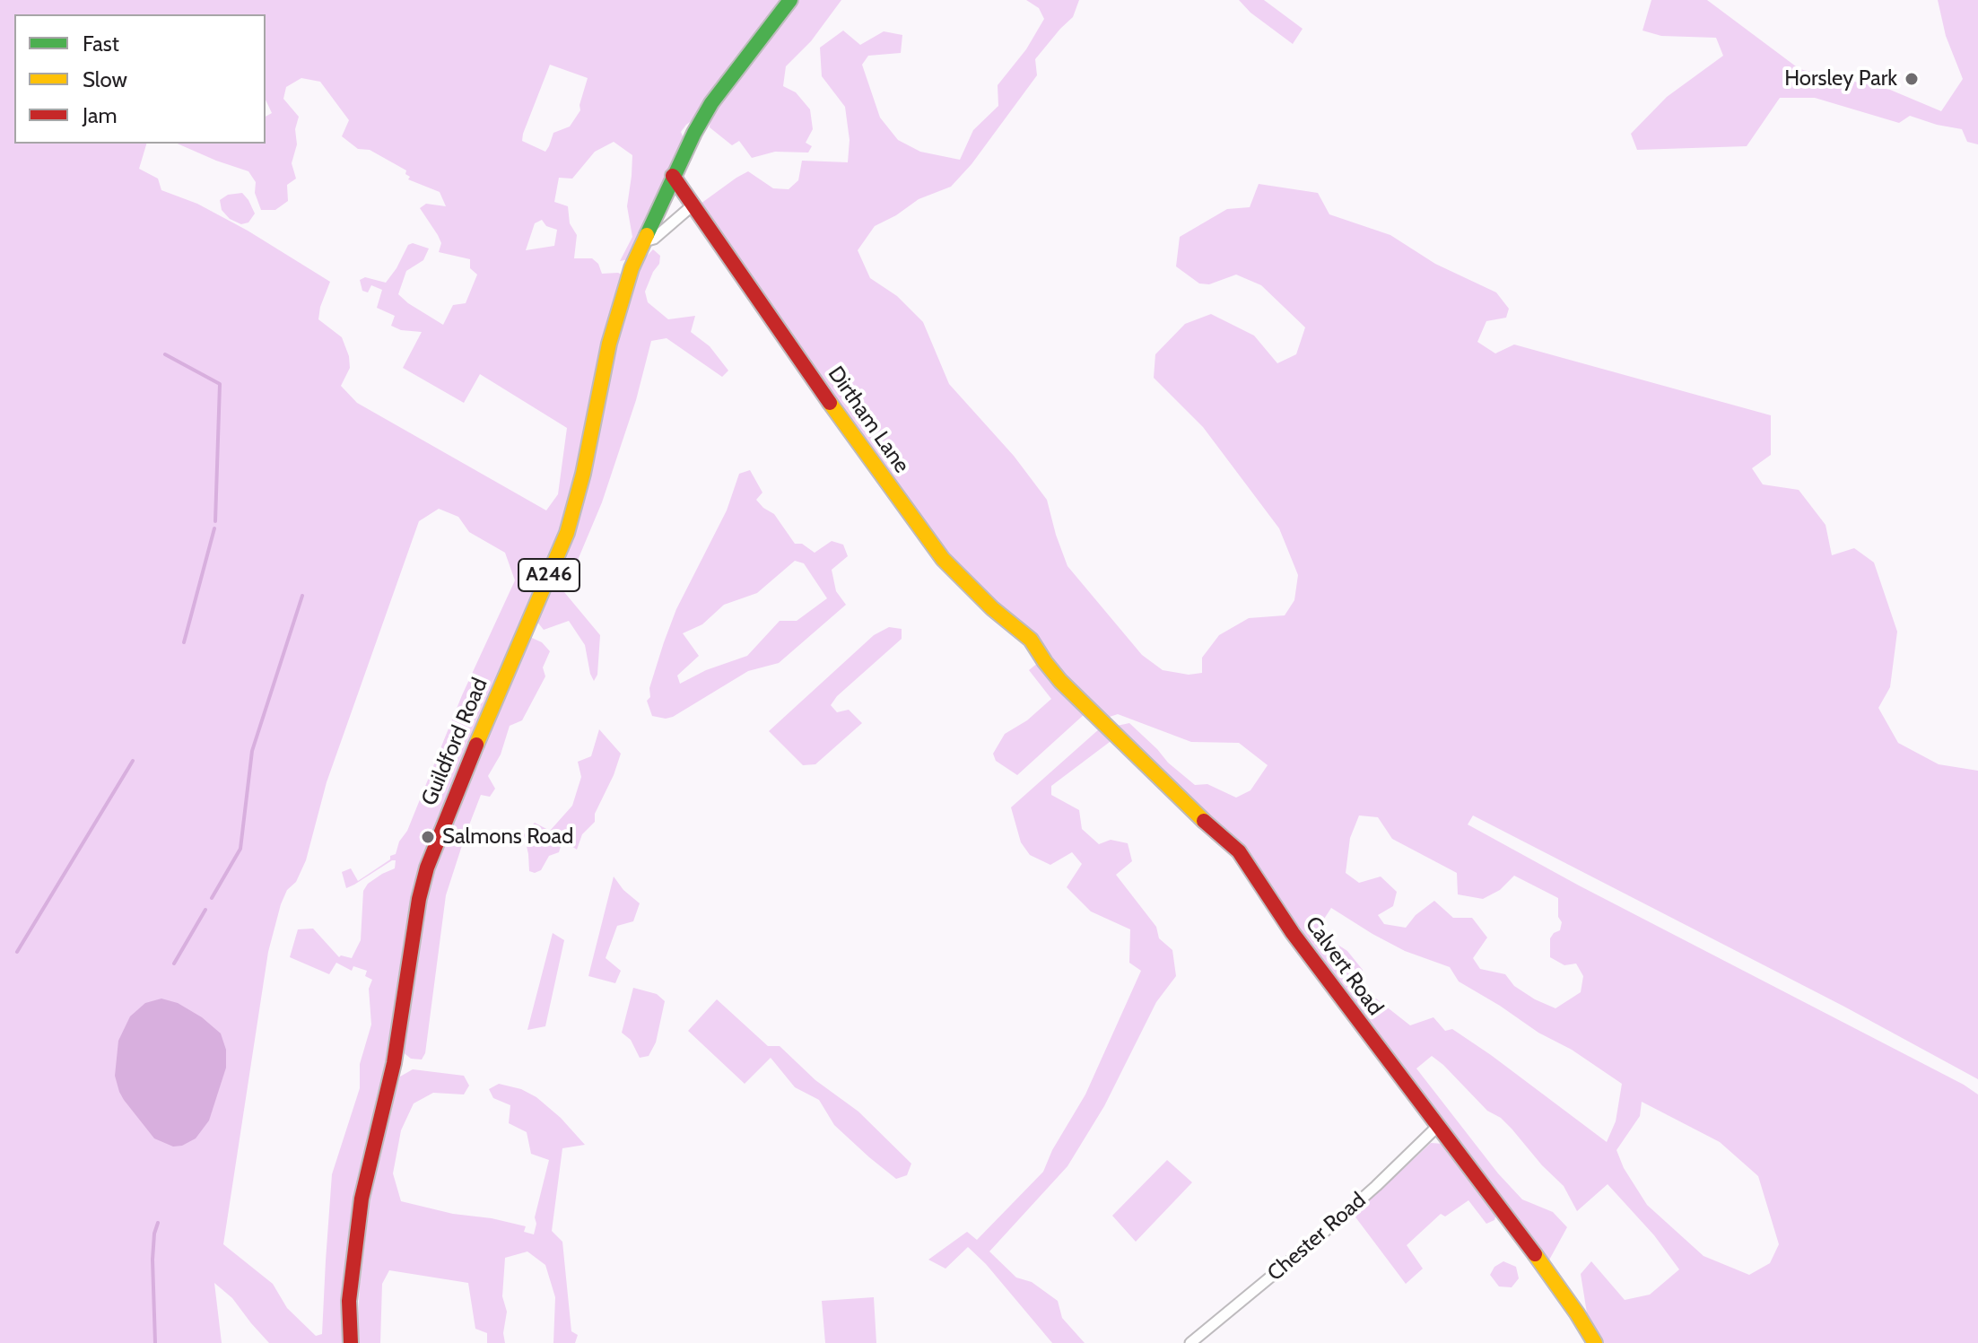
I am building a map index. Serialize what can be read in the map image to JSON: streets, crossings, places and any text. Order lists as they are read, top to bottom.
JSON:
{
  "streets": {
    "street": [
      "Dirtham Lane",
      "A246",
      "Guildford Road",
      "Calvert Road",
      "Chester Road"
    ]
  },
  "crossings": [
    ["Dirtham Lane", "A246"],
    ["Dirtham Lane", "Guildford Road"],
    ["Dirtham Lane", "Calvert Road"],
    ["A246", "Guildford Road"],
    ["Calvert Road", "Chester Road"]
  ],
  "places": ["Horsley Park", "Salmons Road"],
  "legend": ["Fast", "Slow", "Jam"]
}
